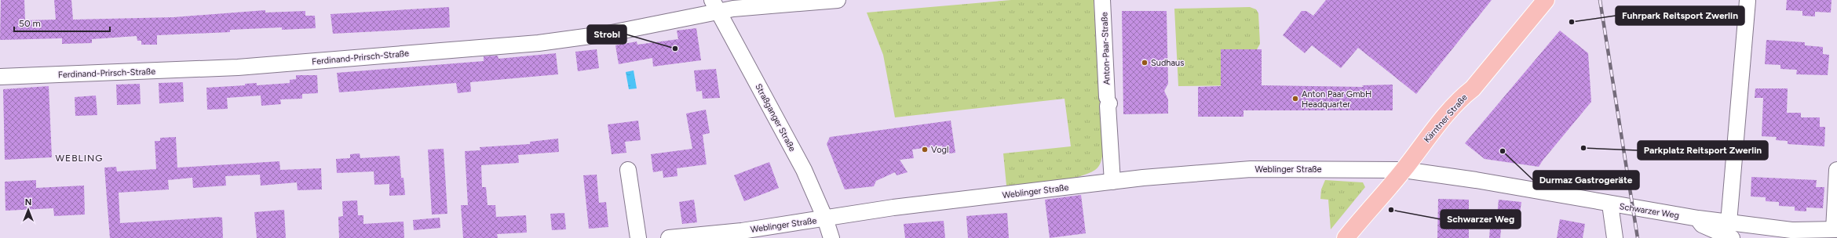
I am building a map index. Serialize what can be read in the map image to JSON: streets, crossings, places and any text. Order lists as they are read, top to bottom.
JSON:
{
  "streets": {
    "main road": ["Kärntner Straße"],
    "street": [
      "Anton-Paar-Straße",
      "Ferdinand-Prirsch-Straße",
      "Straßganger Straße",
      "Weblinger Straße",
      "Schwarzer Weg"
    ]
  },
  "crossings": [
    ["Anton-Paar-Straße", "Weblinger Straße"],
    ["Ferdinand-Prirsch-Straße", "Straßganger Straße"],
    ["Straßganger Straße", "Weblinger Straße"],
    ["Kärntner Straße", "Weblinger Straße"],
    ["Kärntner Straße", "Schwarzer Weg"],
    ["Weblinger Straße", "Schwarzer Weg"]
  ],
  "districts": ["WEBLING"],
  "places": [
    "Fuhrpark Reitsport Zwerlin",
    "Strobl",
    "Sudhaus",
    "Anton Paar GmbH Headquarter",
    "Parkplatz Reitsport Zwerlin",
    "Vogl",
    "Durmaz Gastrogeräte",
    "Schwarzer Weg"
  ],
  "scale_bar": "50 m",
  "north": "top"
}
